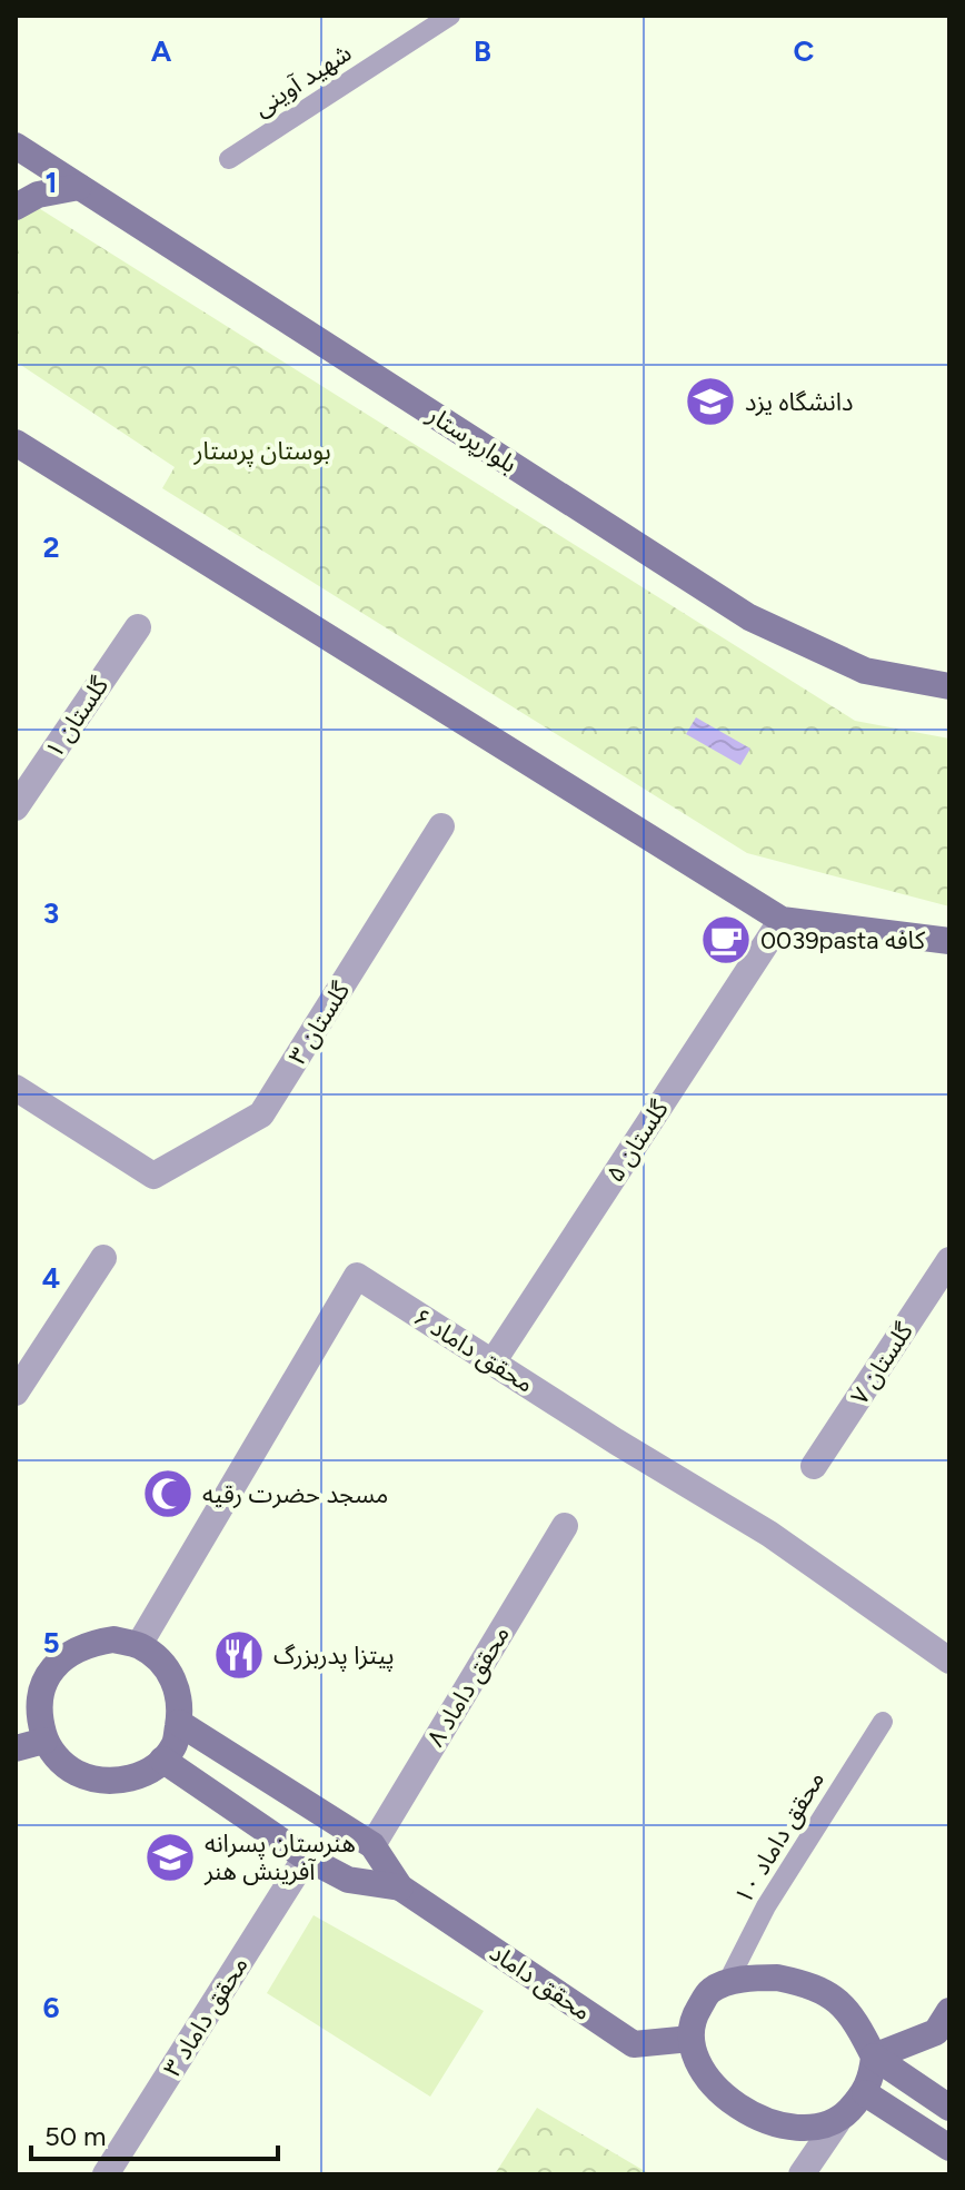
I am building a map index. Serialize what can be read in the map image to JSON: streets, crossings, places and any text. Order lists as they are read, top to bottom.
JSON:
{
  "streets": {
    "street": [
      "بلوارپرستار",
      "گلستان ۱",
      "گلستان ۳",
      "گلستان ۵",
      "محقق داماد ۶",
      "گلستان ۷",
      "محقق داماد ۸",
      "محقق داماد",
      "محقق داماد ۳"
    ],
    "lane": ["شهید آوینی", "محقق داماد ۱۰"]
  },
  "crossings": [
    ["گلستان ۵", "محقق داماد ۶"],
    ["محقق داماد ۶", "محقق داماد"],
    ["محقق داماد ۸", "محقق داماد"],
    ["محقق داماد ۱۰", "محقق داماد"],
    ["محقق داماد", "محقق داماد ۳"]
  ],
  "parks": ["بوستان پرستار"],
  "places": {
    "school or university": ["دانشگاه یزد", "هنرستان پسرانه آفرینش هنر"],
    "cafe": ["0039pasta کافه"],
    "mosque": ["مسجد حضرت رقیه"],
    "restaurant": ["پیتزا پدربزرگ"]
  },
  "scale_bar": "50 m",
  "grid": {
    "columns": ["A", "B", "C"],
    "rows": [
      "1",
      "2",
      "3",
      "4",
      "5",
      "6"
    ]
  }
}
